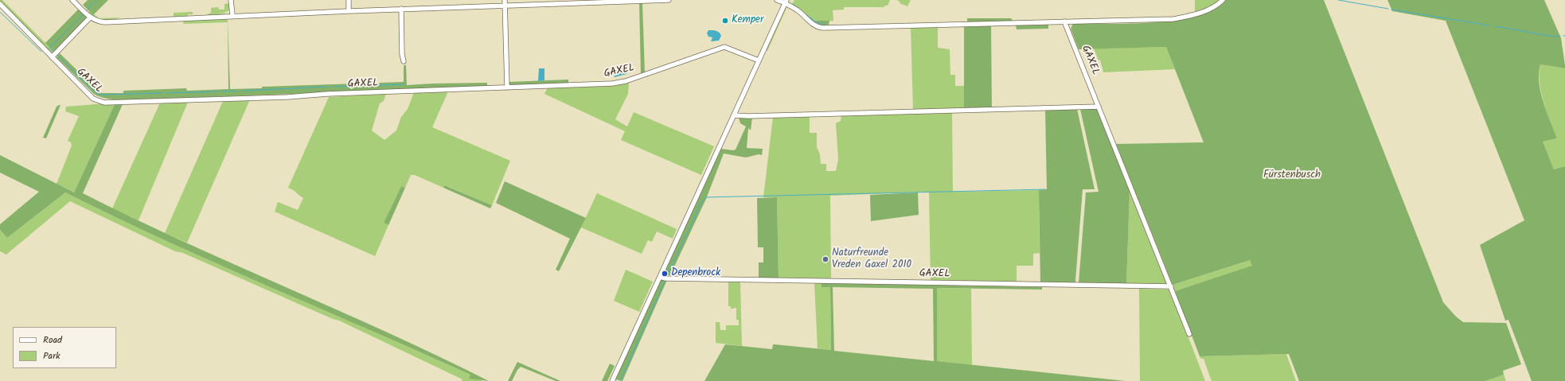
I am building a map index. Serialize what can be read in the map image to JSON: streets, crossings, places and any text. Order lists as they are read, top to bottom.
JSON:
{
  "streets": {
    "street": ["GAXEL"]
  },
  "parks": ["Fürstenbusch"],
  "places": ["Kemper", "Naturfreunde Vreden Gaxel 2010", "Depenbrock"],
  "legend": ["Road", "Park"]
}
